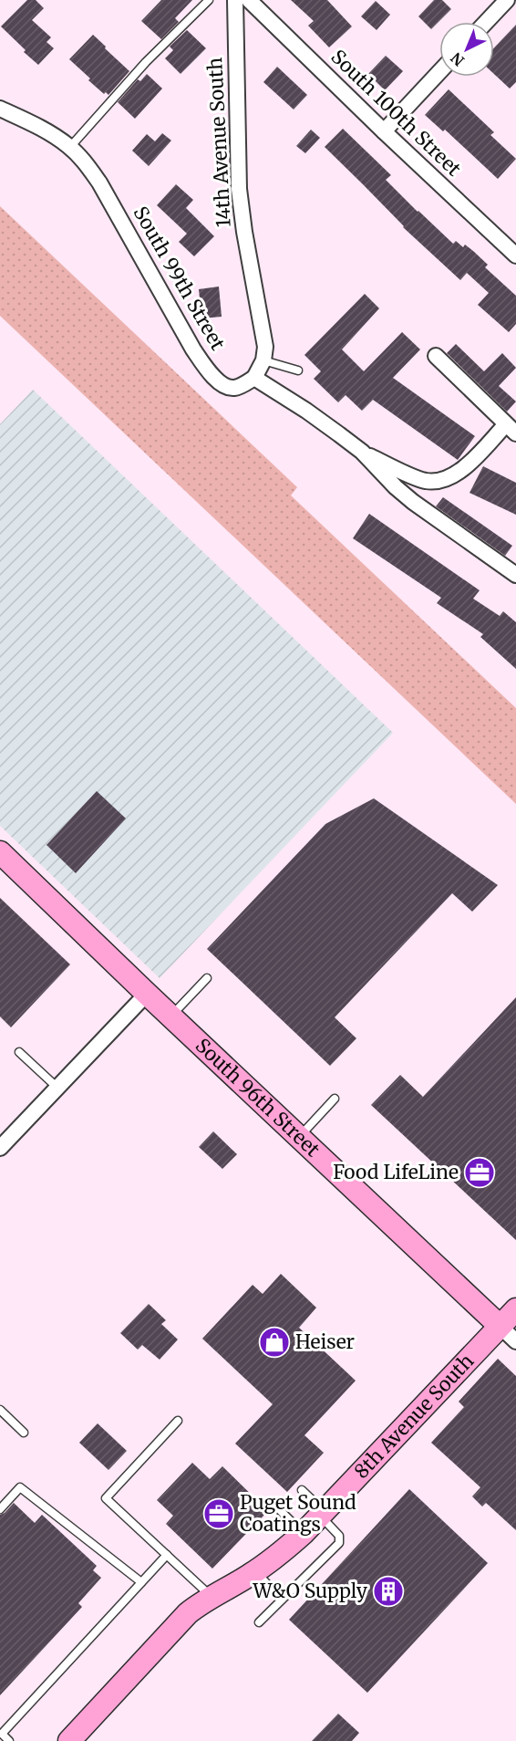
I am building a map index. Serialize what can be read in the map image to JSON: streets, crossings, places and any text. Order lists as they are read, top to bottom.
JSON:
{
  "streets": {
    "street": [
      "South 100th Street",
      "14th Avenue South",
      "South 99th Street",
      "South 96th Street",
      "8th Avenue South"
    ]
  },
  "crossings": [
    ["14th Avenue South", "South 99th Street"],
    ["South 96th Street", "8th Avenue South"]
  ],
  "places": {
    "office": ["Food LifeLine", "Puget Sound Coatings"],
    "shop": ["Heiser"],
    "building": ["W&O Supply"]
  },
  "north": "bottom left"
}
